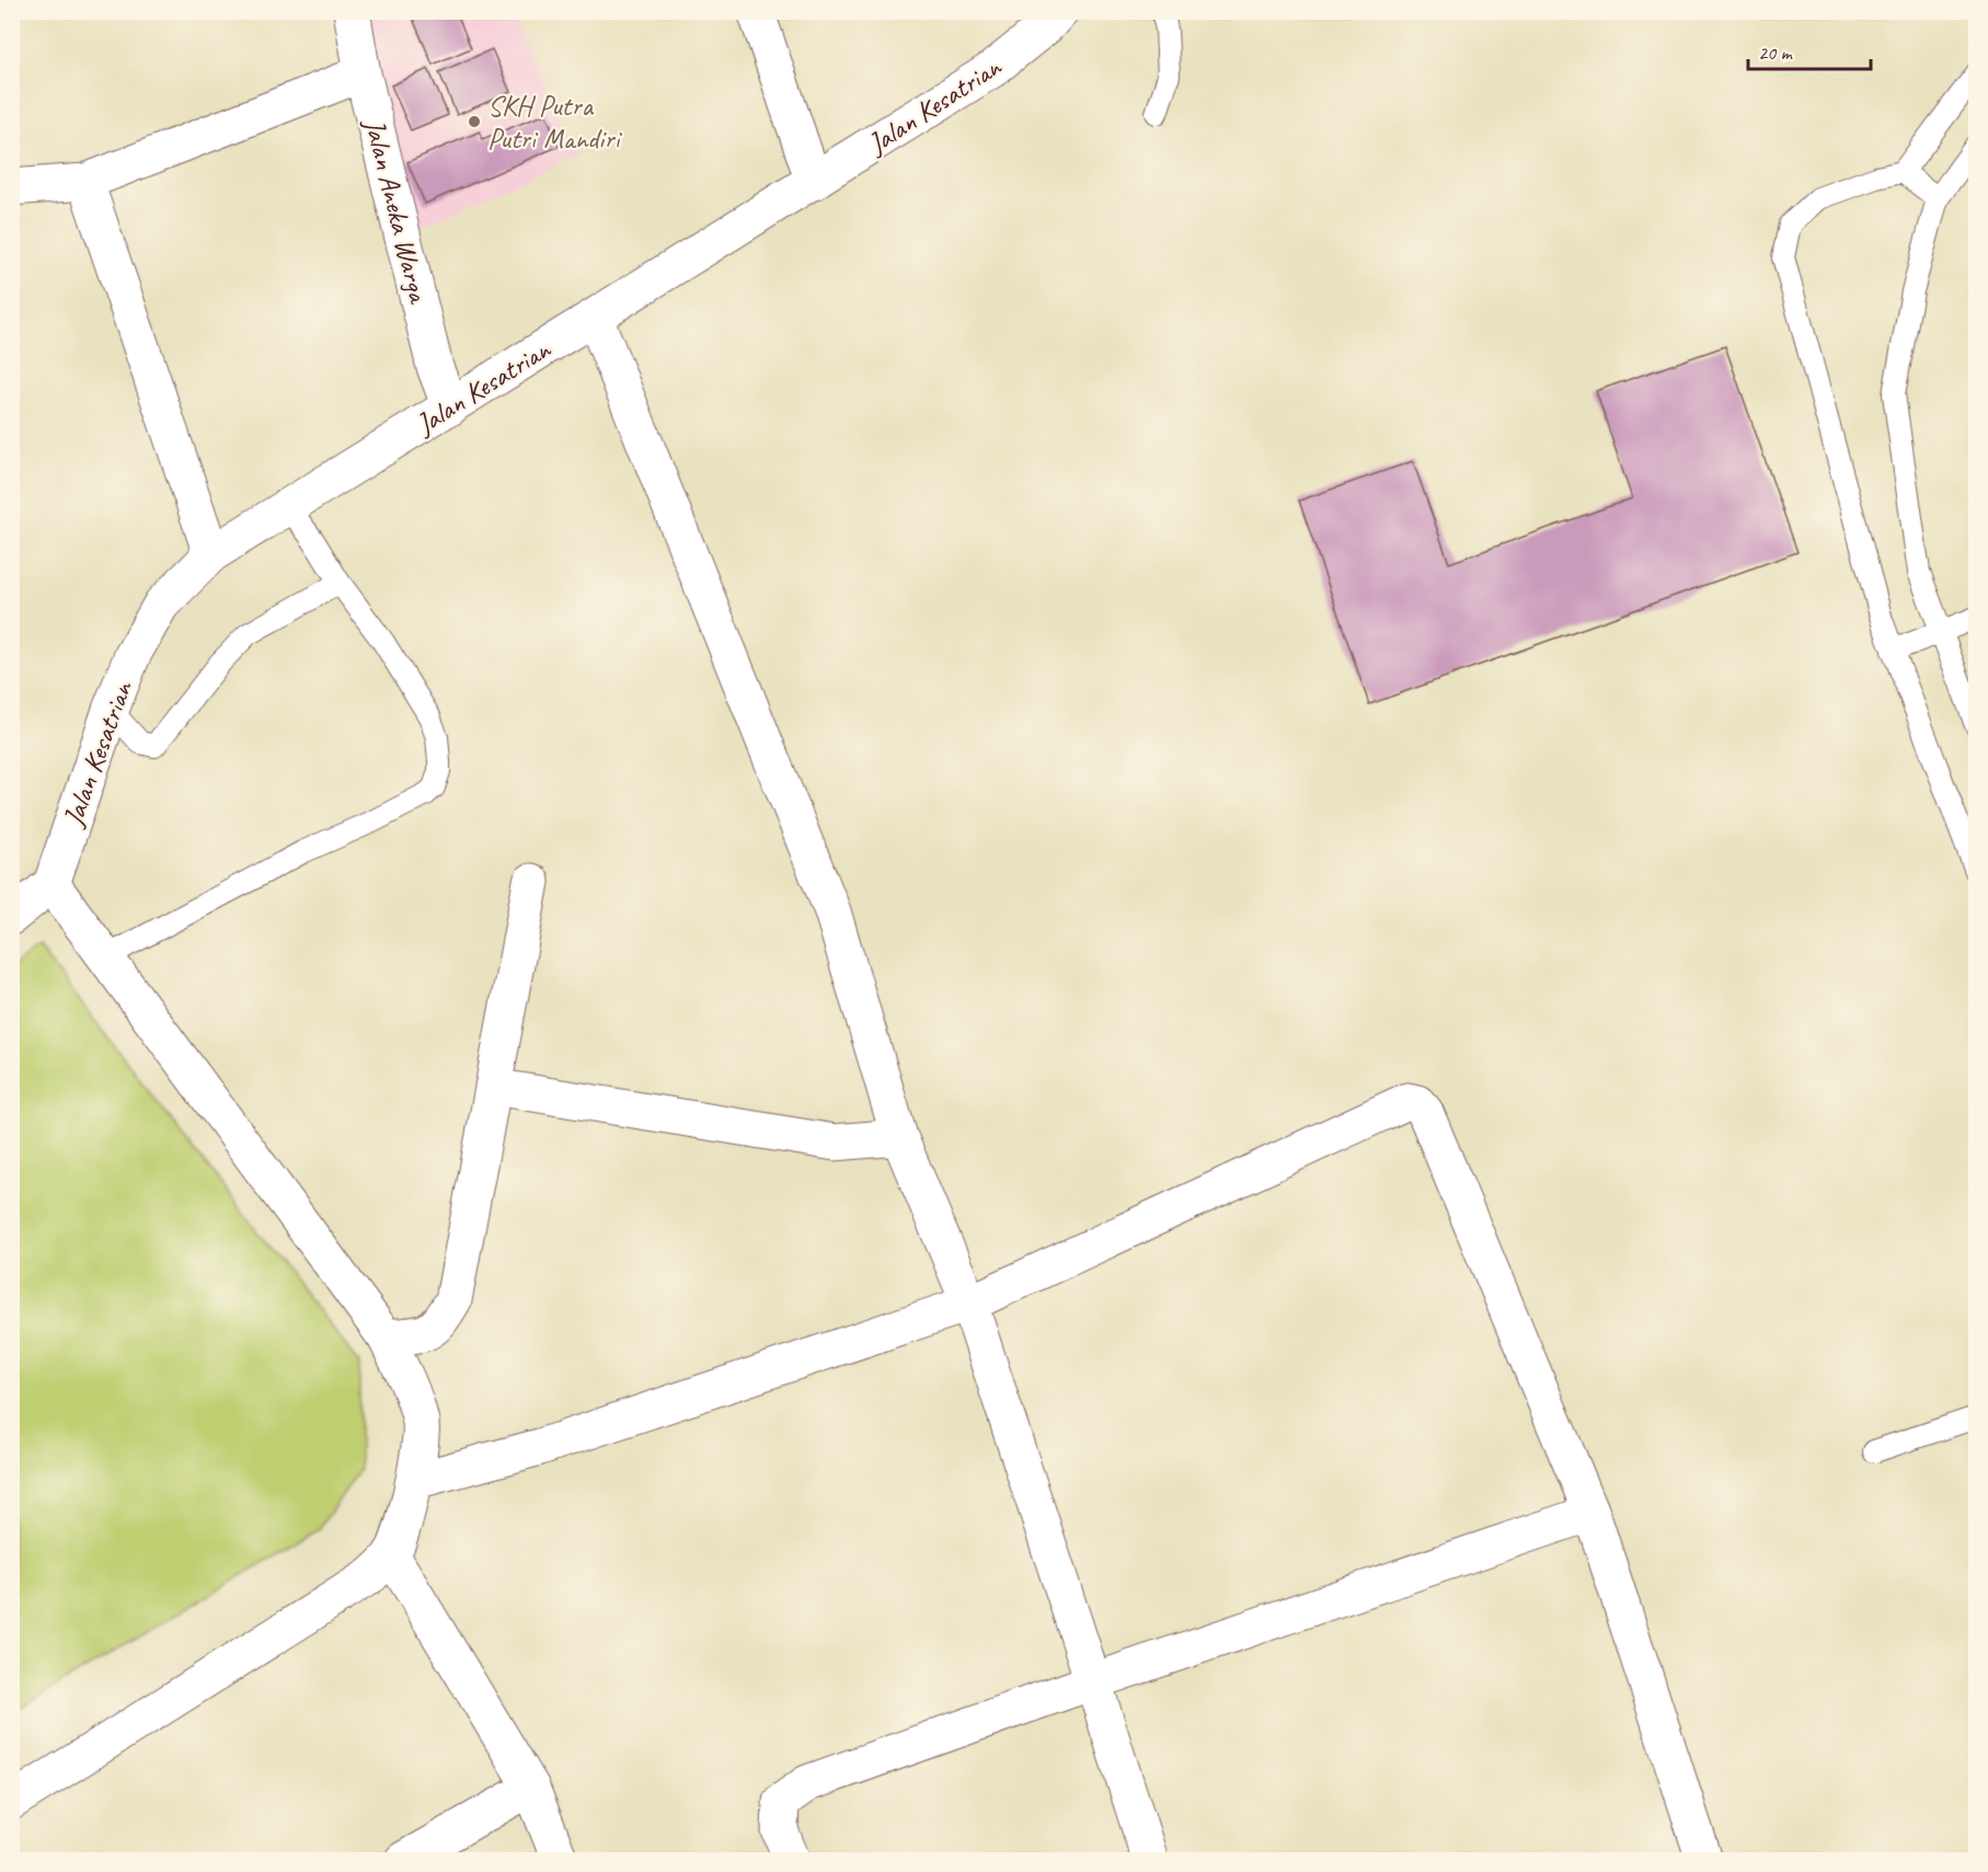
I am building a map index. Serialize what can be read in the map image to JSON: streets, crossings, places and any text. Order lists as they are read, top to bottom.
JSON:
{
  "streets": {
    "street": ["Jalan Kesatrian", "Jalan Aneka Warga"]
  },
  "crossings": [
    ["Jalan Kesatrian", "Jalan Aneka Warga"]
  ],
  "places": ["SKH Putra Putri Mandiri"],
  "scale_bar": "20 m"
}
